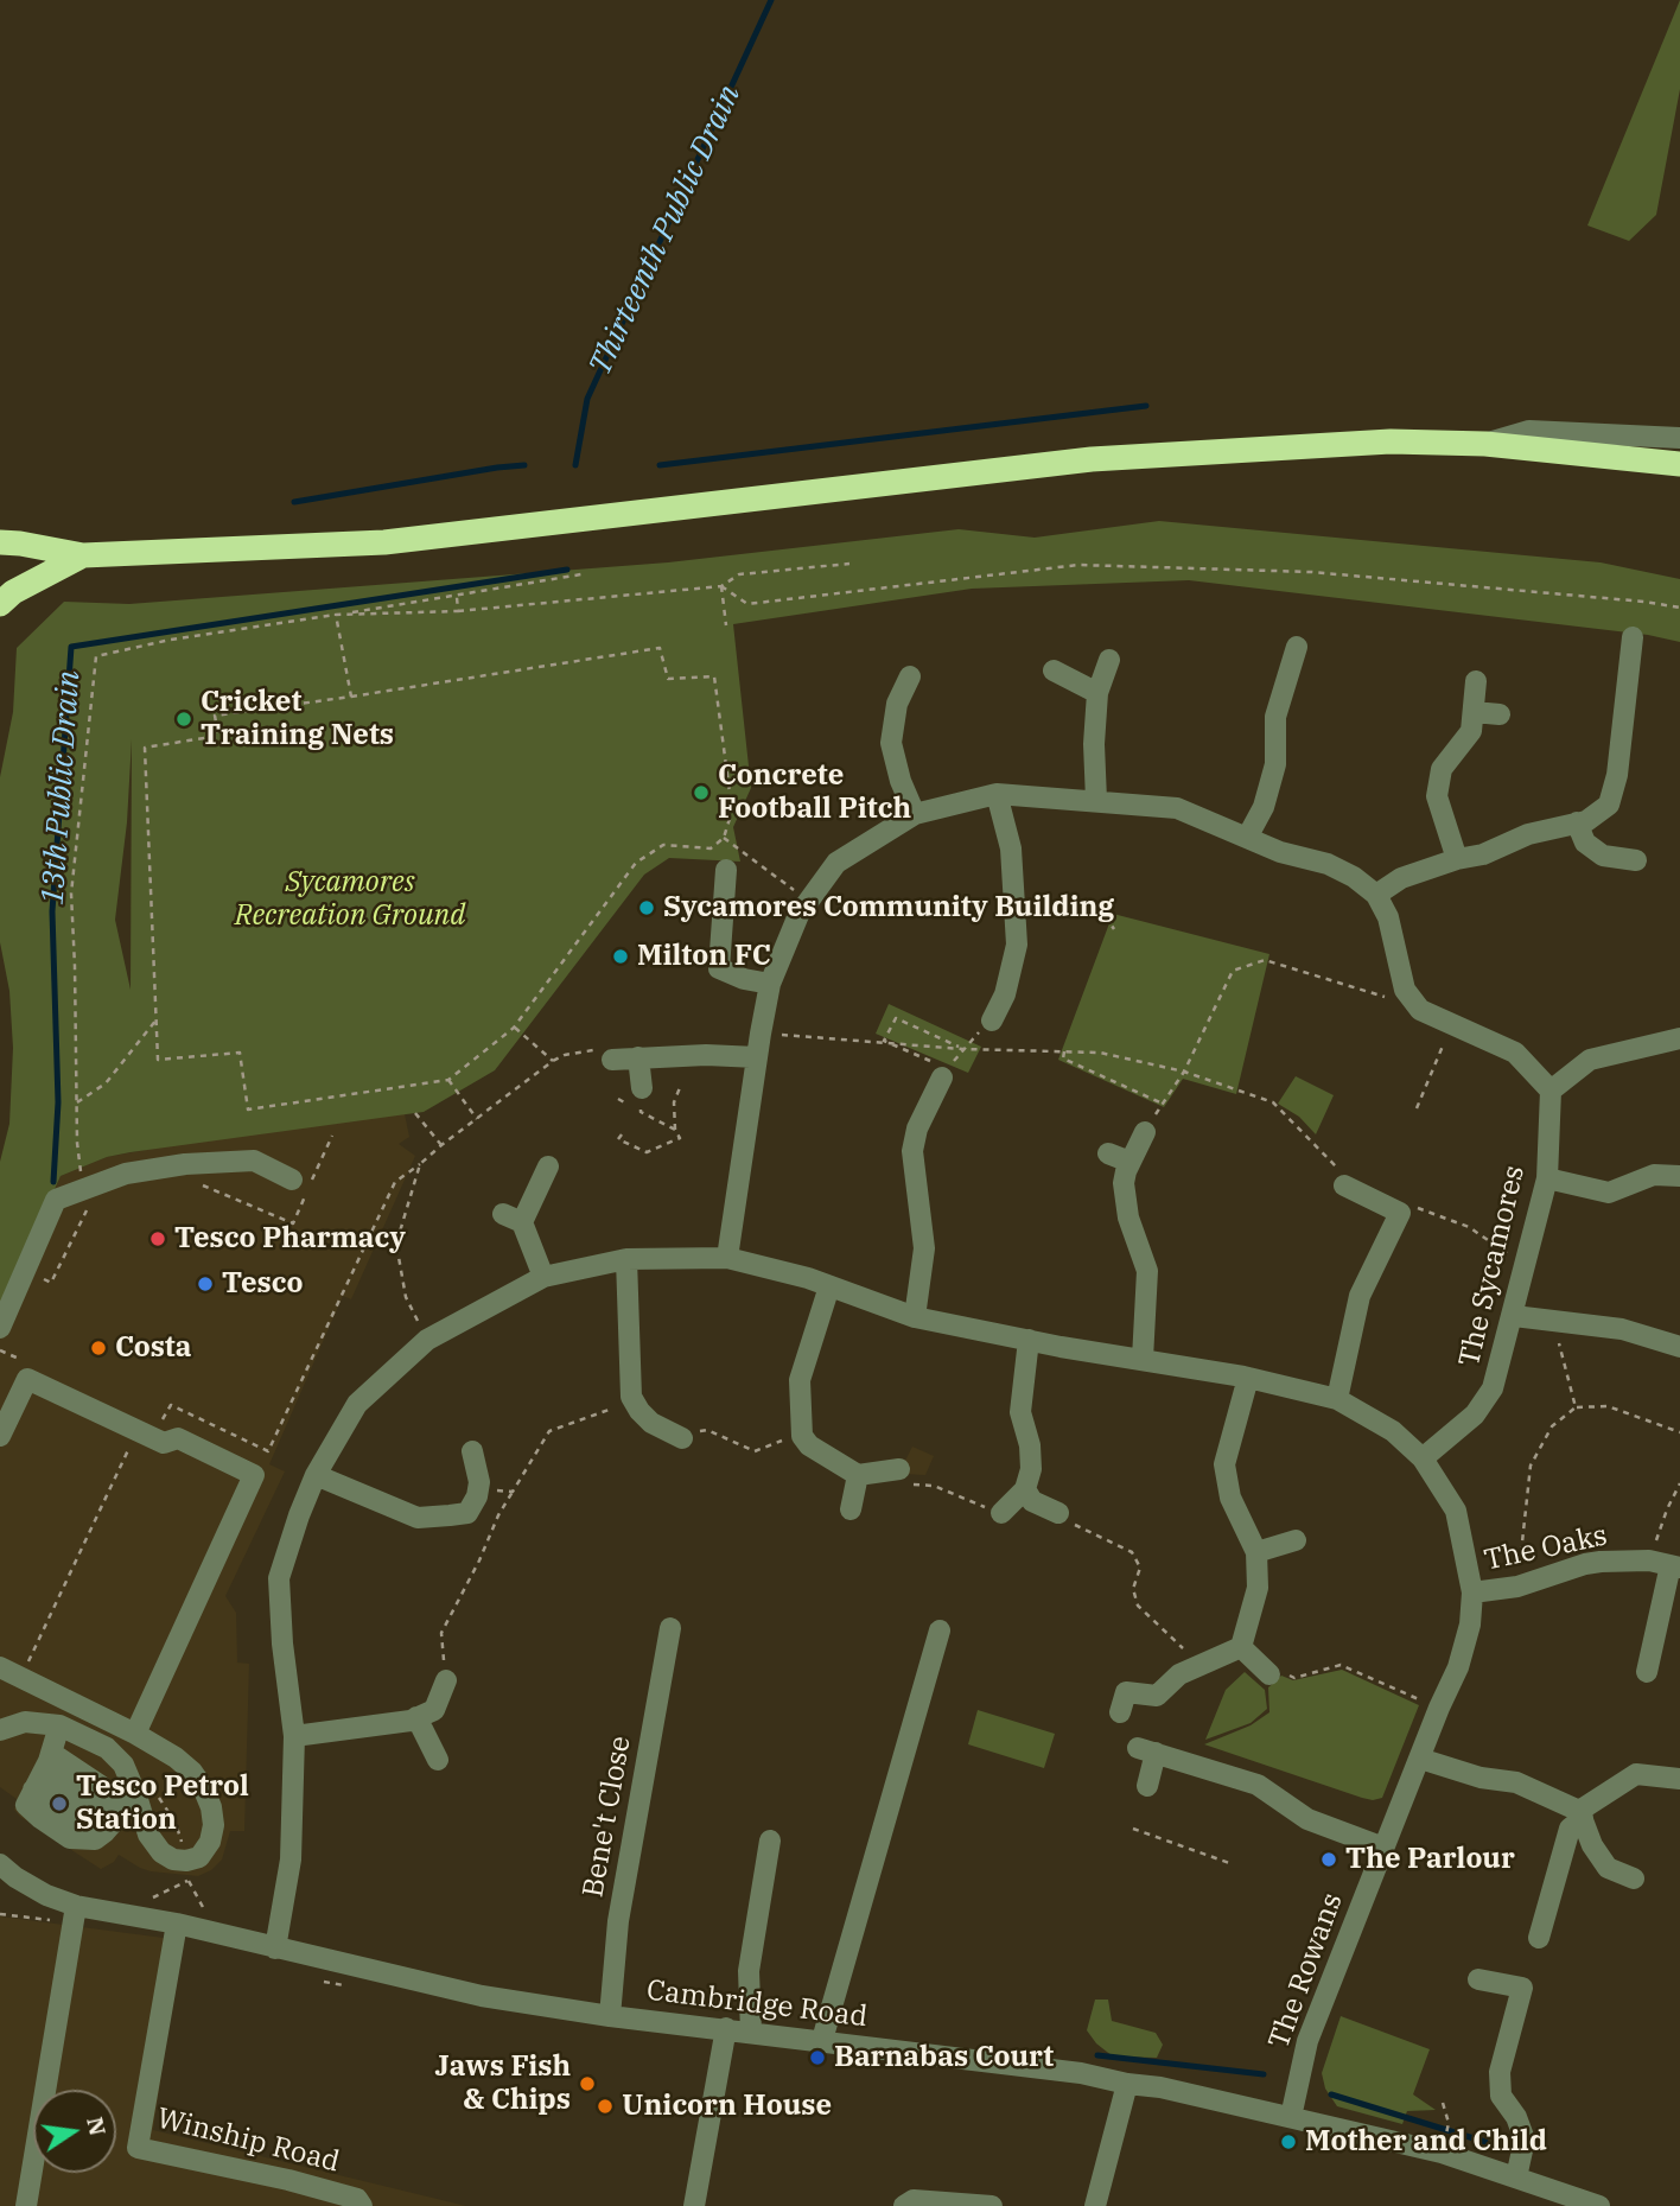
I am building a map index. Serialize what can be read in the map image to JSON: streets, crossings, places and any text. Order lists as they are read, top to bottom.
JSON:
{
  "streets": {
    "street": [
      "The Sycamores",
      "The Oaks",
      "Bene't Close",
      "The Rowans",
      "Cambridge Road",
      "Winship Road"
    ]
  },
  "crossings": [
    ["The Sycamores", "The Rowans"],
    ["The Oaks", "The Rowans"],
    ["Bene't Close", "Cambridge Road"],
    ["The Rowans", "Cambridge Road"],
    ["Cambridge Road", "Winship Road"]
  ],
  "water": ["Thirteenth Public Drain", "13th Public Drain"],
  "parks": ["Sycamores Recreation Ground"],
  "places": [
    "Cricket Training Nets",
    "Concrete Football Pitch",
    "Sycamores Community Building",
    "Milton FC",
    "Tesco Pharmacy",
    "Tesco",
    "Costa",
    "Tesco Petrol Station",
    "The Parlour",
    "Barnabas Court",
    "Jaws Fish & Chips",
    "Unicorn House",
    "Mother and Child"
  ],
  "north": "right"
}
